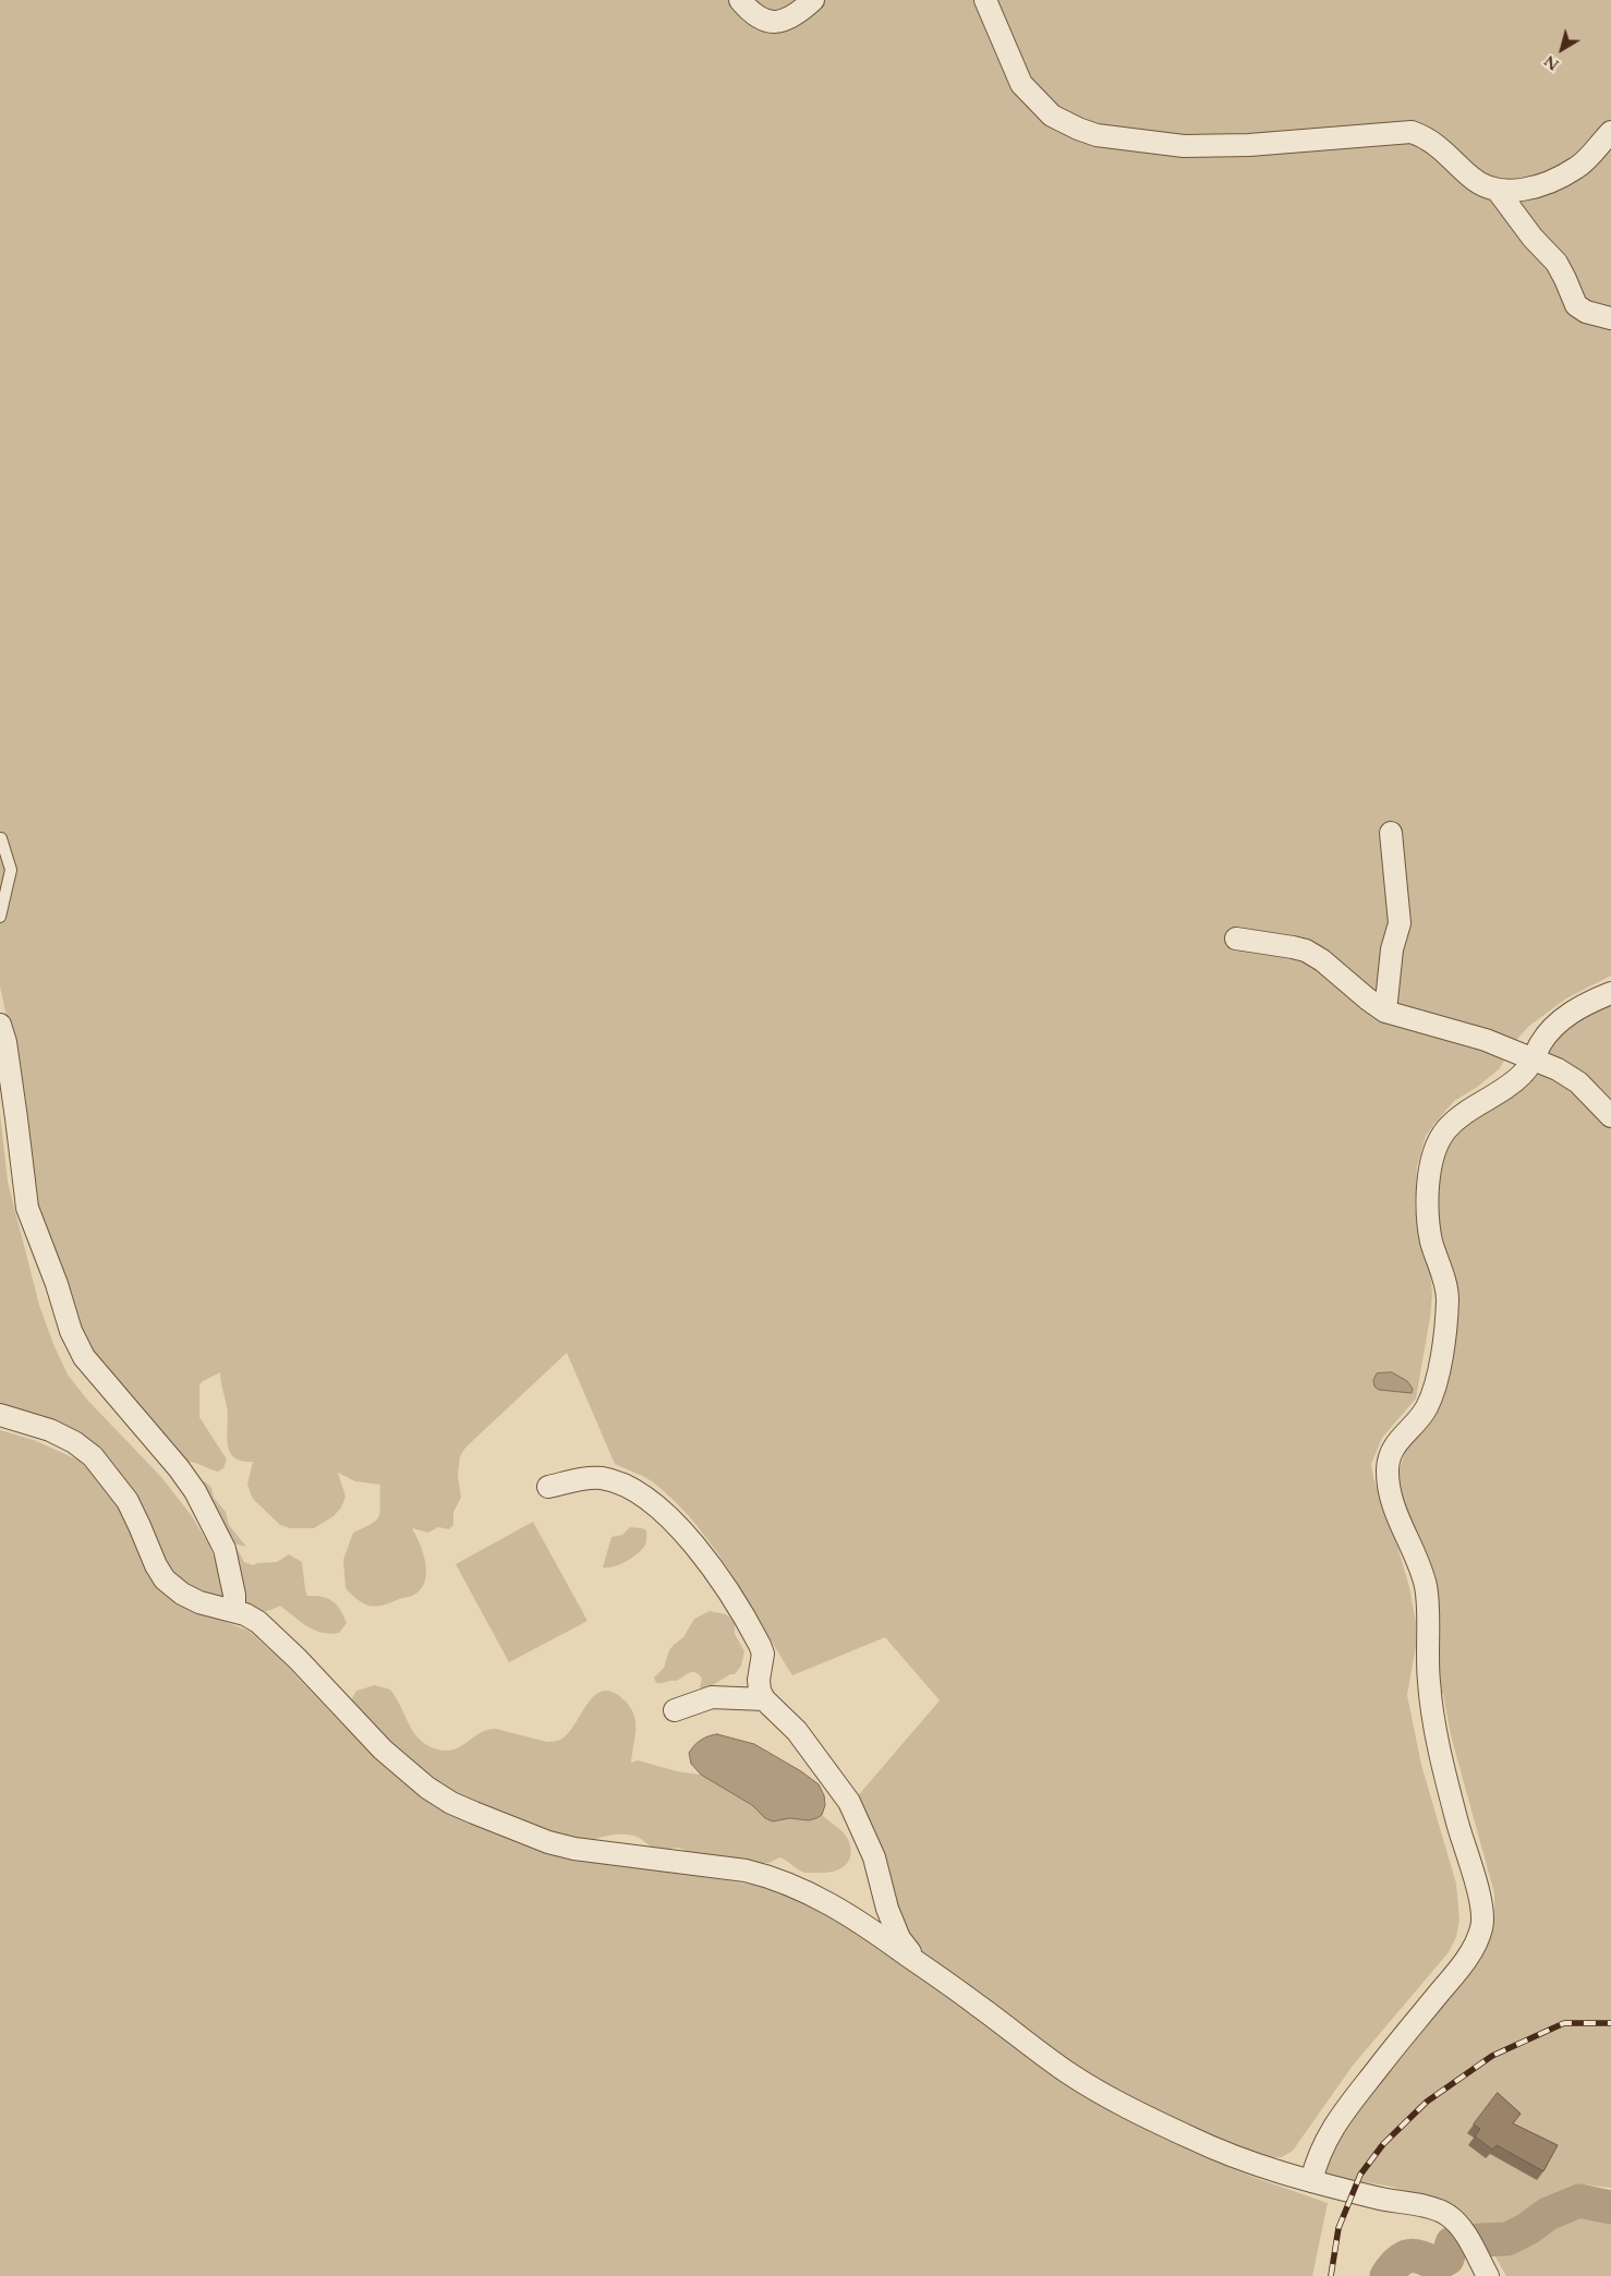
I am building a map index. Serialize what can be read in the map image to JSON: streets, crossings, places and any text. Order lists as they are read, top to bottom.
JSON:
{
  "north": "bottom left"
}
